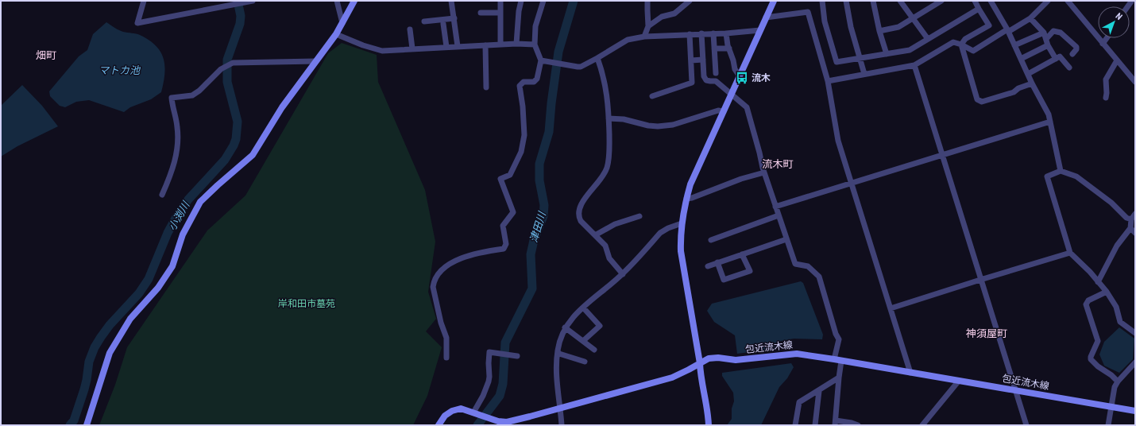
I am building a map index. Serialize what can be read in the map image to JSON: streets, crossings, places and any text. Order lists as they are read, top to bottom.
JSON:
{
  "streets": {
    "street": ["包近流木線"]
  },
  "districts": ["畑町", "流木町", "神須屋町"],
  "water": ["マトカ池", "小渕川", "津田川"],
  "parks": ["岸和田市墓苑"],
  "places": {
    "bus stop": ["流木"]
  },
  "north": "top right"
}
